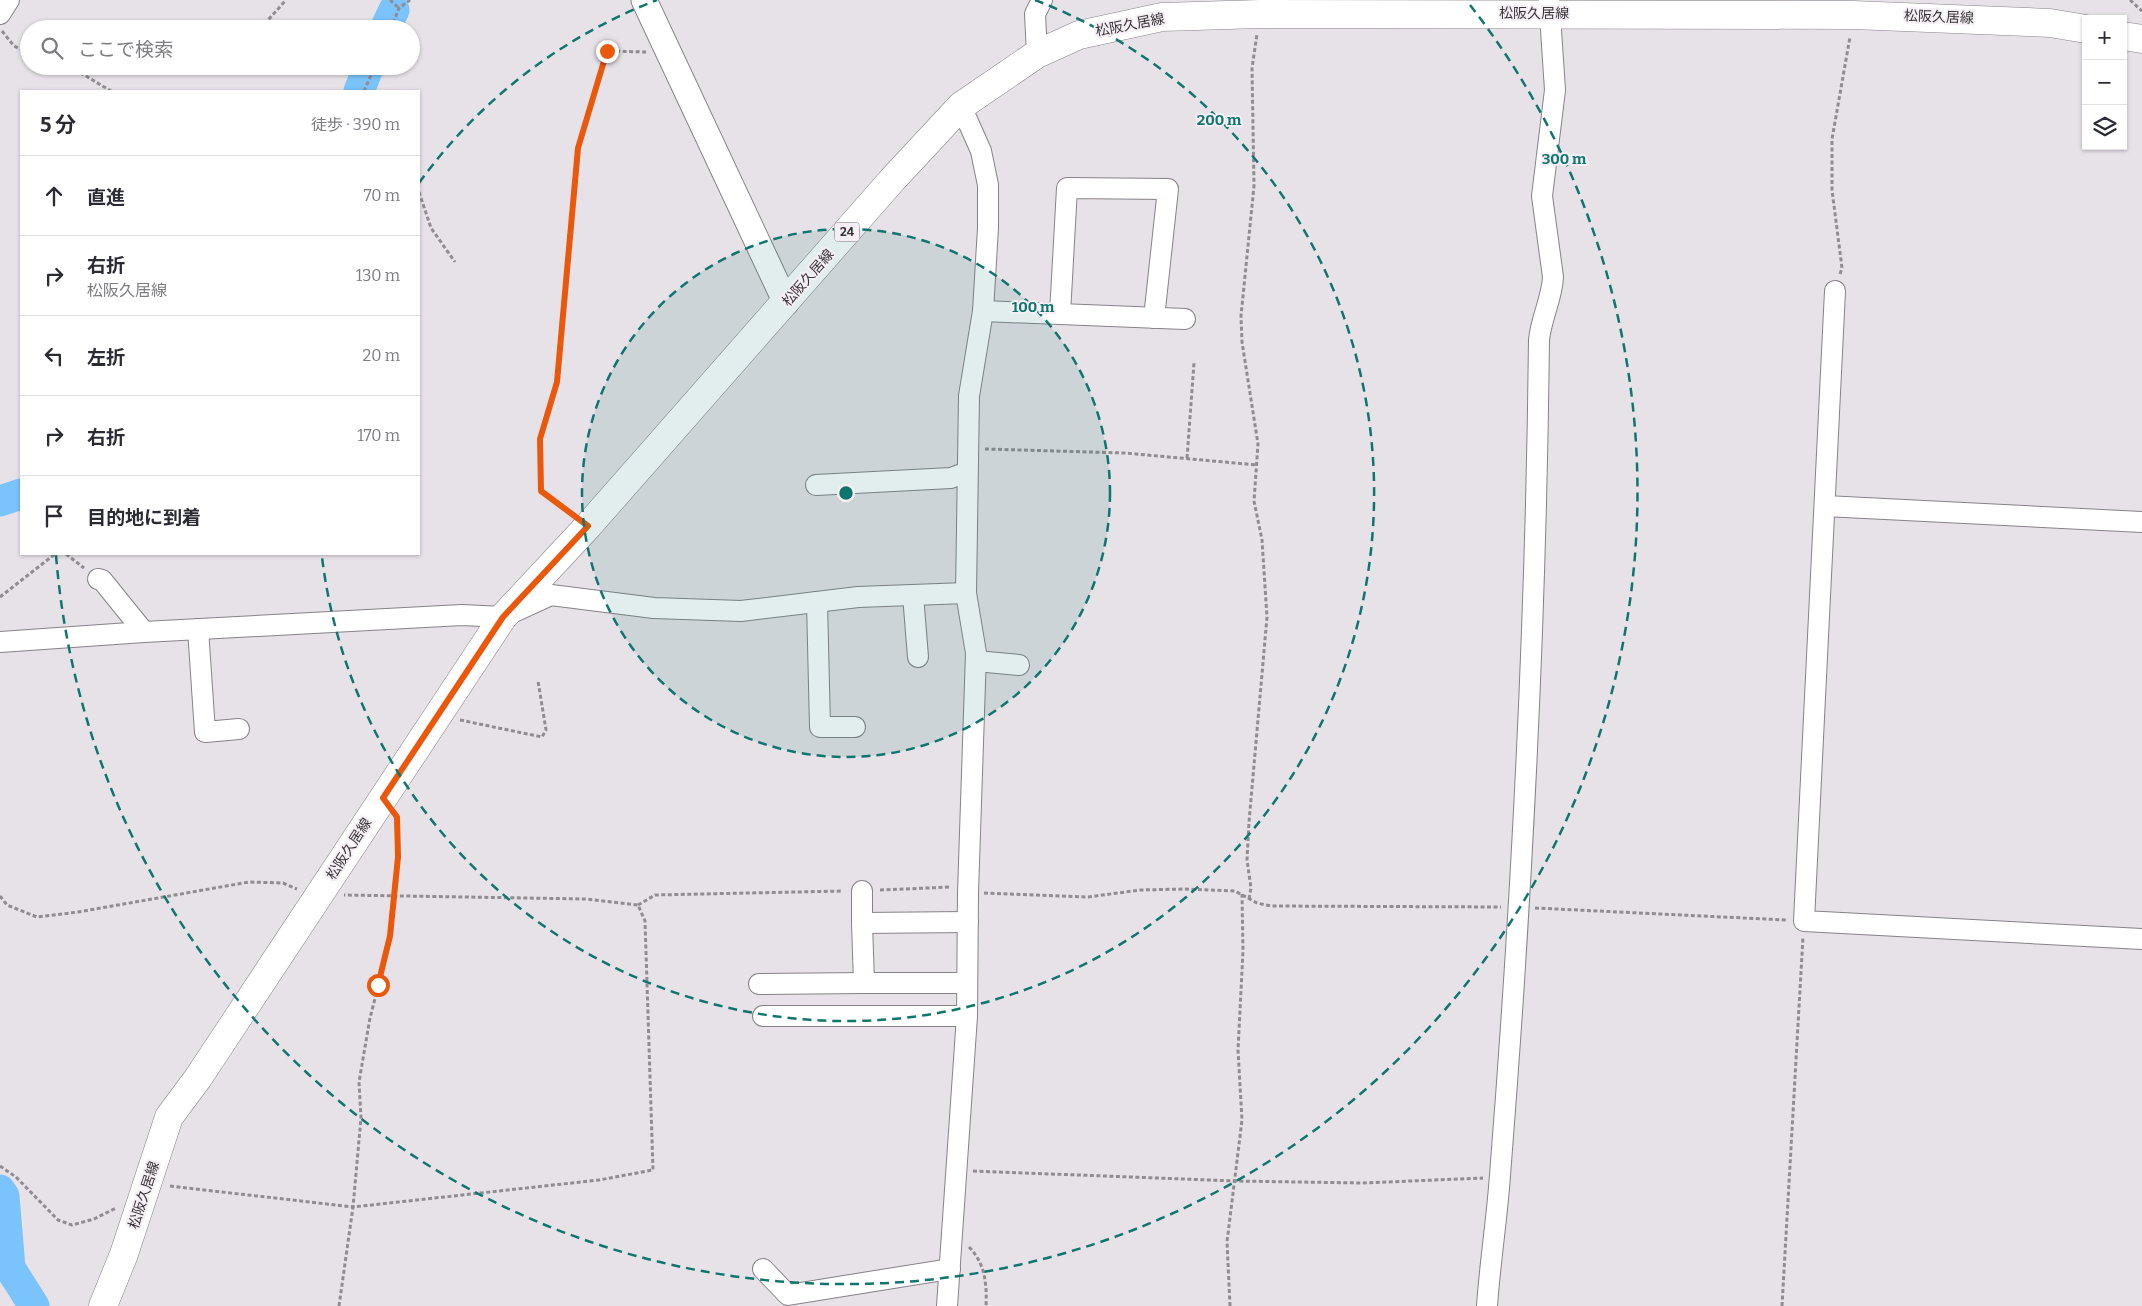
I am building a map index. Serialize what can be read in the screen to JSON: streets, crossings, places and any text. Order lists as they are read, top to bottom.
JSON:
{
  "streets": {
    "main road": ["松阪久居線", "24"]
  },
  "page": {
    "map_buttons": ["+", "−"],
    "search": "ここで検索",
    "heading": ["5 分", "徒歩 · 390 m"],
    "list": [
      ["直進", "70 m"],
      ["右折", "松阪久居線", "130 m"],
      ["左折", "20 m"],
      ["右折", "170 m"],
      "目的地に到着"
    ]
  },
  "rings": ["200 m", "300 m", "100 m"]
}
